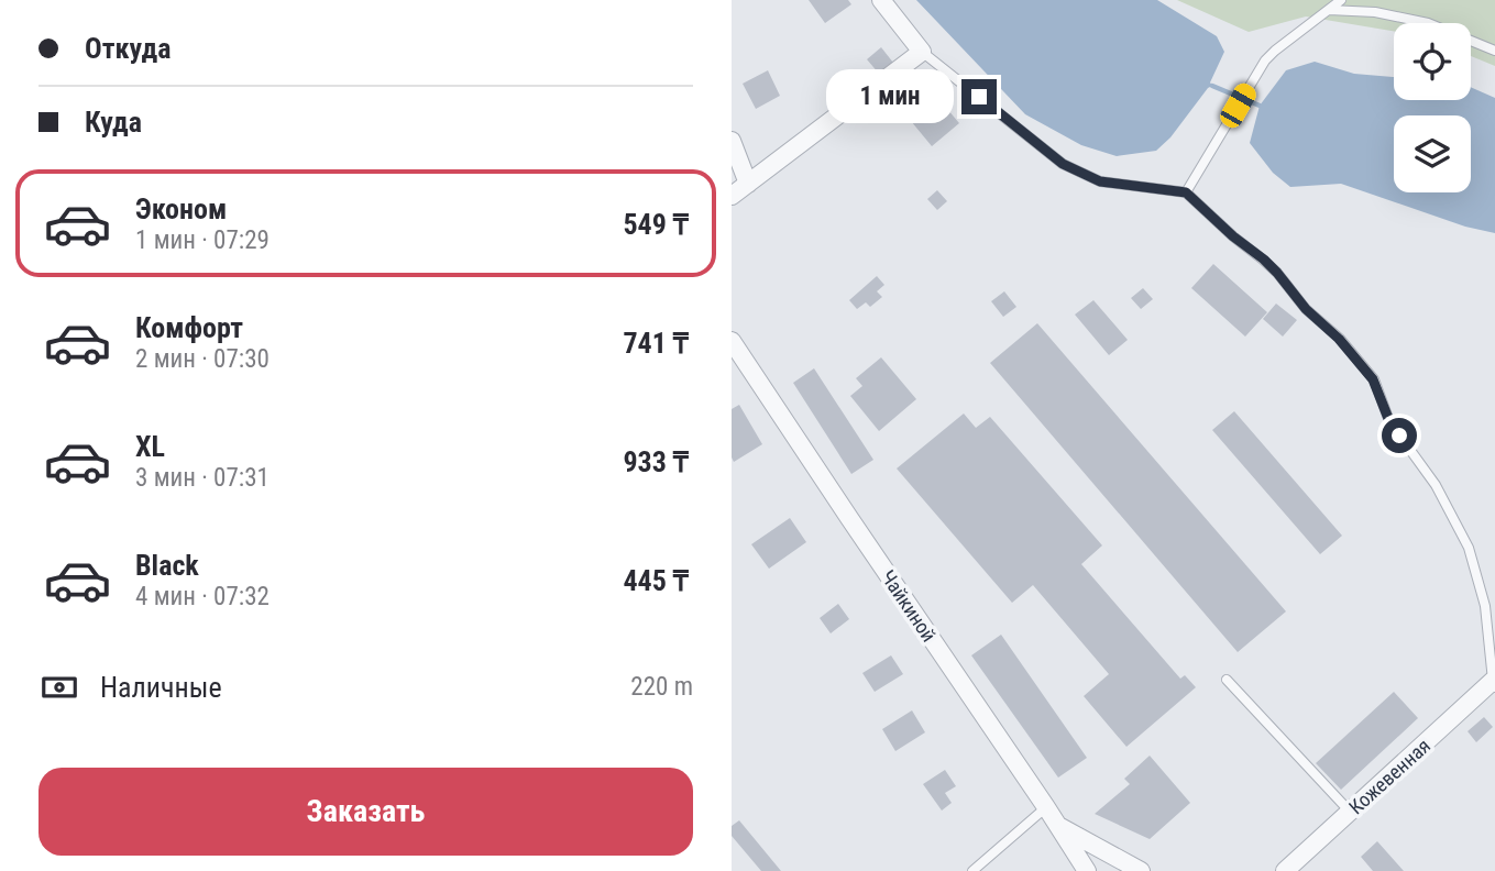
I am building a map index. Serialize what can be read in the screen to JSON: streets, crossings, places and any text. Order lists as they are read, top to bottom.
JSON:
{
  "streets": {
    "street": ["Чайкиной", "Кожевенная"]
  },
  "page": {
    "banner": ["Откуда", "Куда"],
    "bubble": "1 мин",
    "list": [
      {
        "name": "Эконом",
        "note": "1 мин · 07:29",
        "value": "549 ₸"
      },
      {
        "name": "Комфорт",
        "note": "2 мин · 07:30",
        "value": "741 ₸"
      },
      {
        "name": "XL",
        "note": "3 мин · 07:31",
        "value": "933 ₸"
      },
      {
        "name": "Black",
        "note": "4 мин · 07:32",
        "value": "445 ₸"
      }
    ],
    "pay": ["Наличные", "220 m"],
    "buttons": "Заказать"
  }
}
